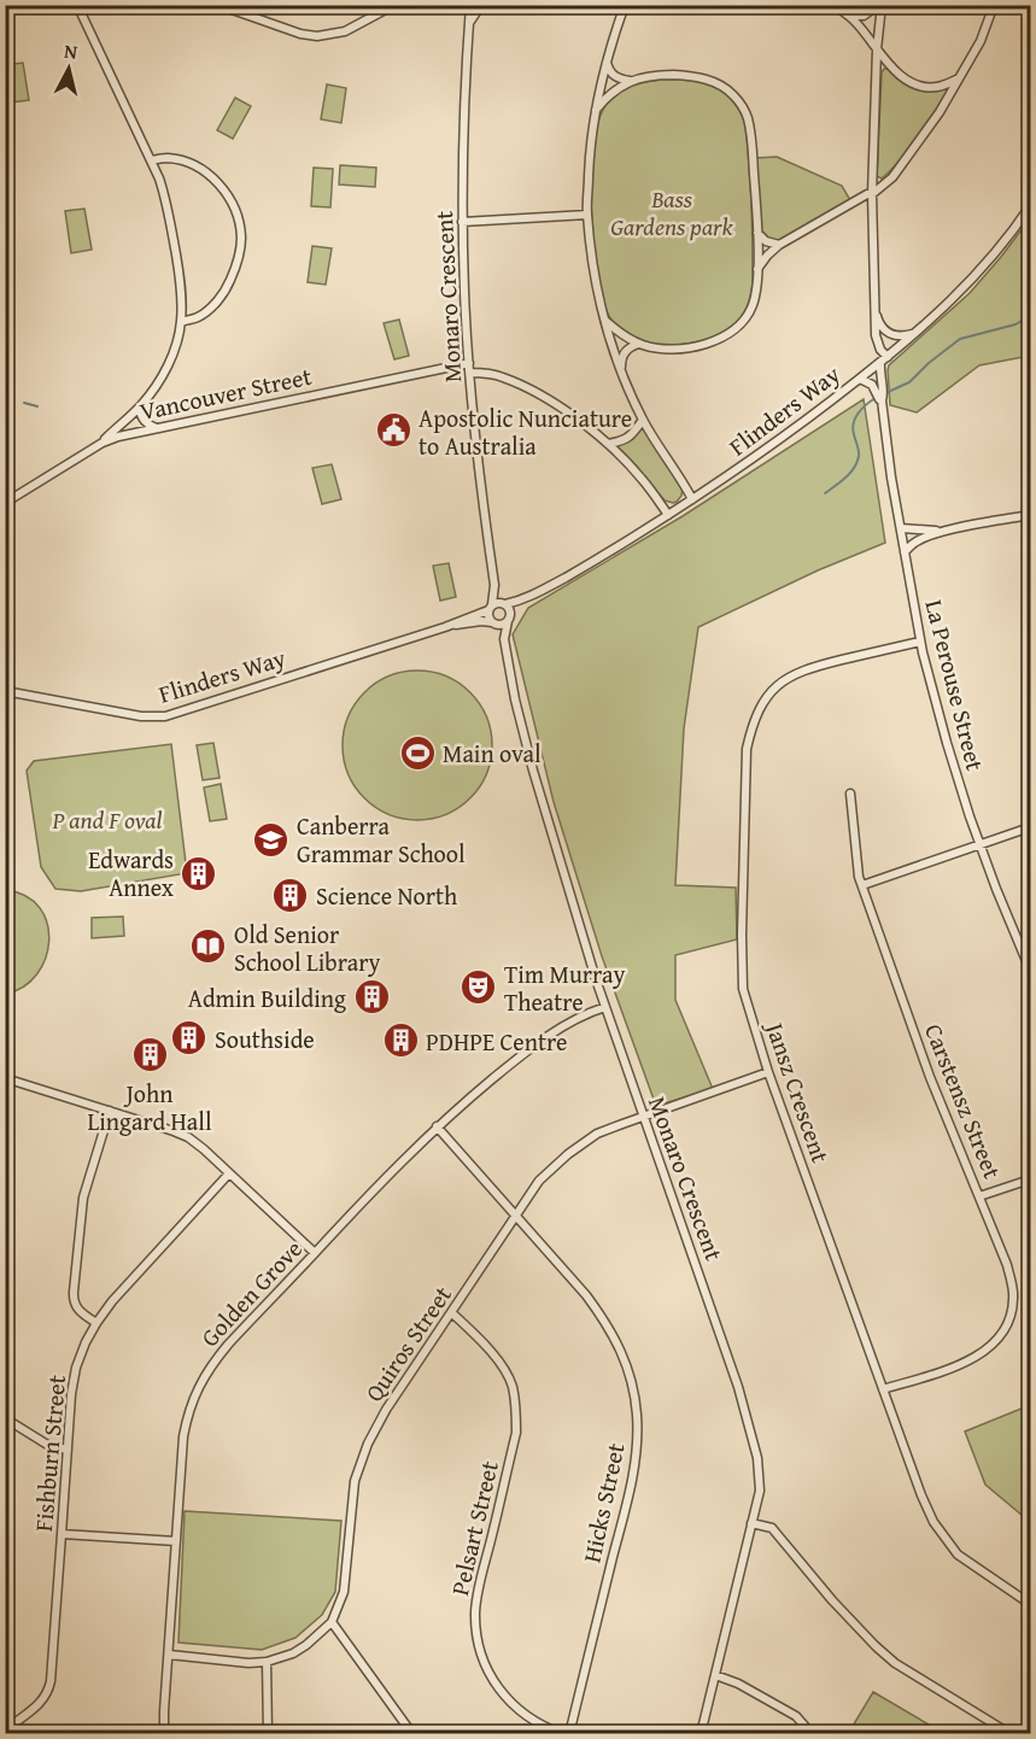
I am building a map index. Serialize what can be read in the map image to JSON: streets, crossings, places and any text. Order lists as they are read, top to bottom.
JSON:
{
  "streets": {
    "street": [
      "Monaro Crescent",
      "Vancouver Street",
      "Flinders Way",
      "La Perouse Street",
      "Jansz Crescent",
      "Carstensz Street",
      "Golden Grove",
      "Quiros Street",
      "Fishburn Street",
      "Hicks Street",
      "Pelsart Street"
    ]
  },
  "crossings": [
    ["Monaro Crescent", "Vancouver Street"],
    ["Monaro Crescent", "Flinders Way"],
    ["Monaro Crescent", "Golden Grove"],
    ["Monaro Crescent", "Quiros Street"],
    ["Flinders Way", "La Perouse Street"],
    ["La Perouse Street", "Jansz Crescent"],
    ["Jansz Crescent", "Carstensz Street"],
    ["Jansz Crescent", "Quiros Street"],
    ["Golden Grove", "Quiros Street"],
    ["Golden Grove", "Hicks Street"],
    ["Quiros Street", "Hicks Street"],
    ["Quiros Street", "Pelsart Street"],
    ["Hicks Street", "Pelsart Street"]
  ],
  "parks": ["Bass Gardens park", "P and F oval"],
  "places": {
    "public building": ["Apostolic Nunciature to Australia"],
    "sports": ["Main oval"],
    "school or university": ["Canberra Grammar School"],
    "building": [
      "Edwards Annex",
      "Science North",
      "Admin Building",
      "Southside",
      "PDHPE Centre",
      "John Lingard Hall"
    ],
    "library": ["Old Senior School Library"],
    "theatre": ["Tim Murray Theatre"]
  },
  "north": "top"
}
